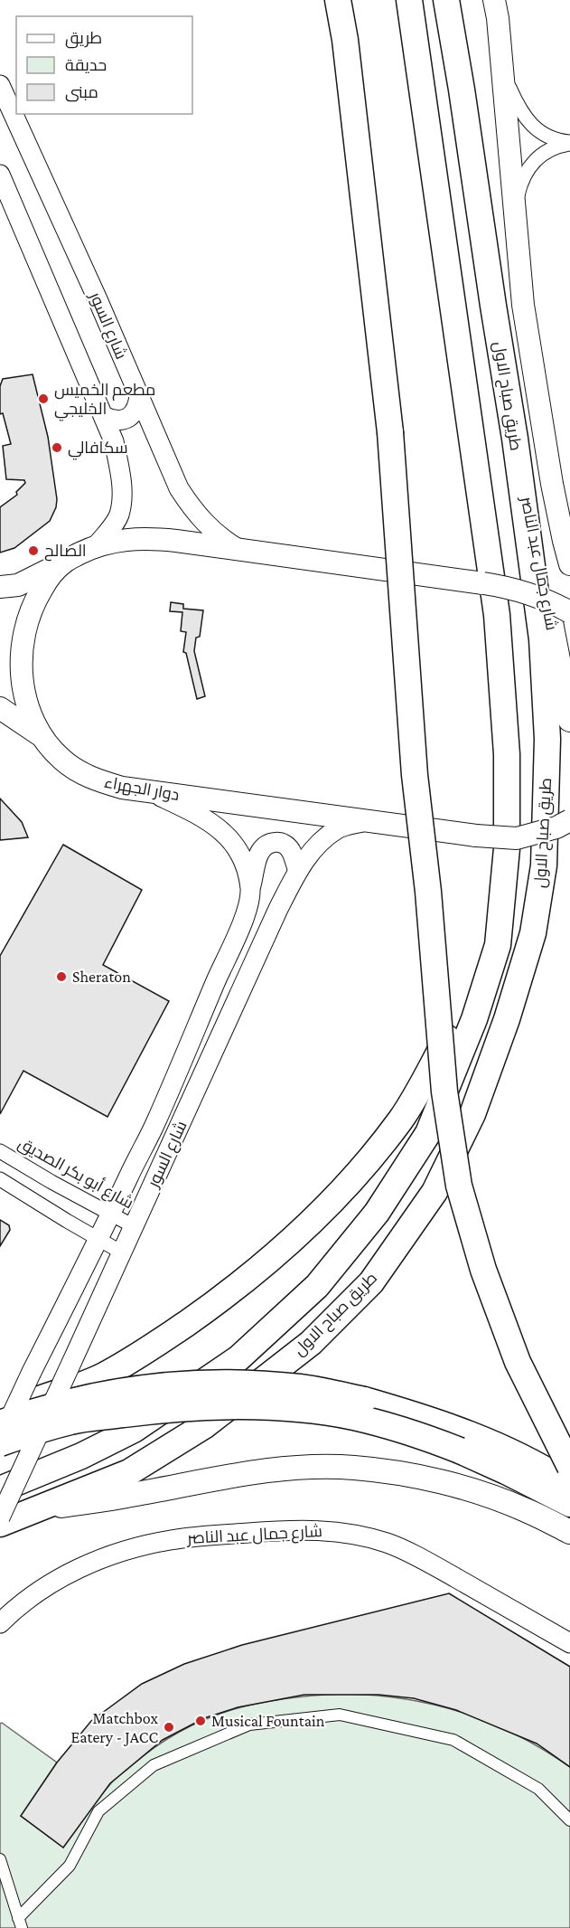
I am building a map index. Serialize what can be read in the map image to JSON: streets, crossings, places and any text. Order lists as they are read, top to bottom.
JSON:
{
  "streets": {
    "highway": ["طريق صباح الاول", "شارع جمال عبد الناصر"],
    "main road": ["شارع السور", "دوار الجهراء"],
    "street": ["شارع أبو بكر الصديق"]
  },
  "crossings": [
    ["شارع السور", "دوار الجهراء"],
    ["شارع السور", "شارع أبو بكر الصديق"],
    ["طريق صباح الاول", "شارع جمال عبد الناصر"]
  ],
  "places": [
    "مطعم الخميس الخليجي",
    "سكافالي",
    "الصالح",
    "Sheraton",
    "Musical Fountain",
    "Matchbox Eatery - JACC"
  ],
  "legend": ["طريق", "حديقة", "مبنى"]
}
